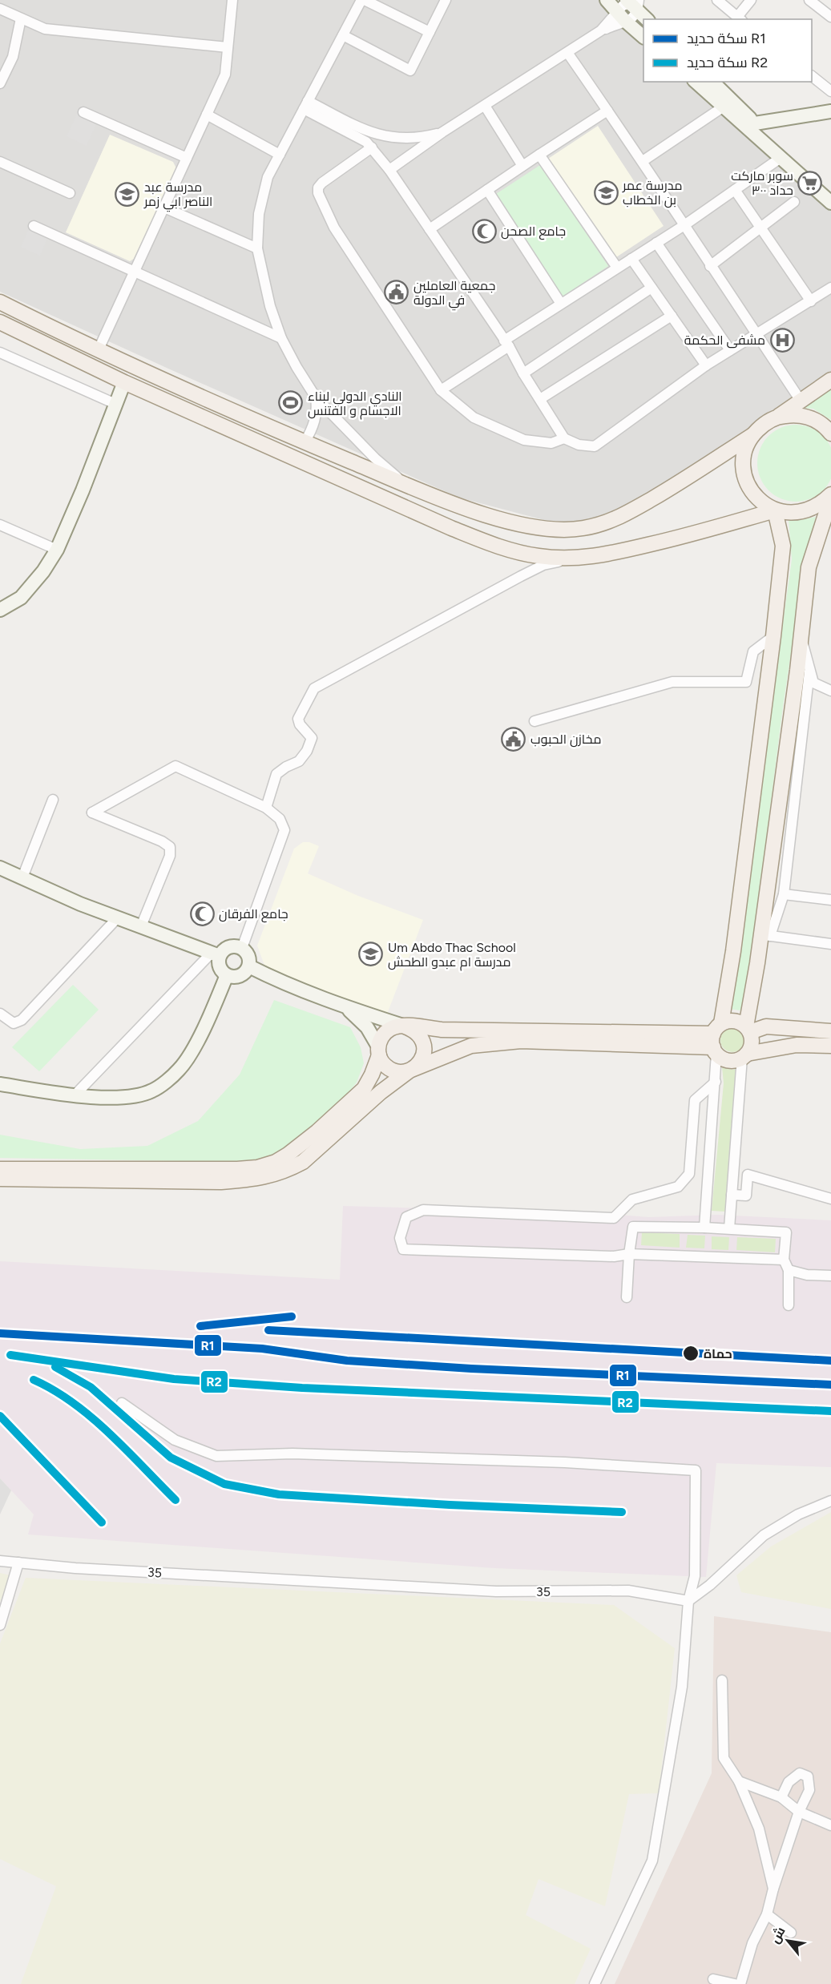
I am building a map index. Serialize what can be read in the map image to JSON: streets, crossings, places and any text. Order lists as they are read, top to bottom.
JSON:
{
  "streets": {
    "street": ["35"]
  },
  "places": {
    "supermarket": ["سوبر ماركت حداد ٣٠٠"],
    "school or university": ["مدرسة عمر بن الخطاب", "مدرسة عبد الناصر ابي زمر", "Um Abdo Thac School مدرسة ام عبدو الطحش"],
    "mosque": ["جامع الصحن", "جامع الفرقان"],
    "public building": ["جمعية العاملين في الدولة", "مخازن الحبوب"],
    "hospital": ["مشفى الحكمة"],
    "sports": ["النادي الدولي لبناء الاجسام و الفتنس"],
    "other": ["حماة"]
  },
  "lines": ["rail line R1", "rail line R2"],
  "legend": ["سكة حديد R1", "سكة حديد R2"],
  "north": "top left"
}
